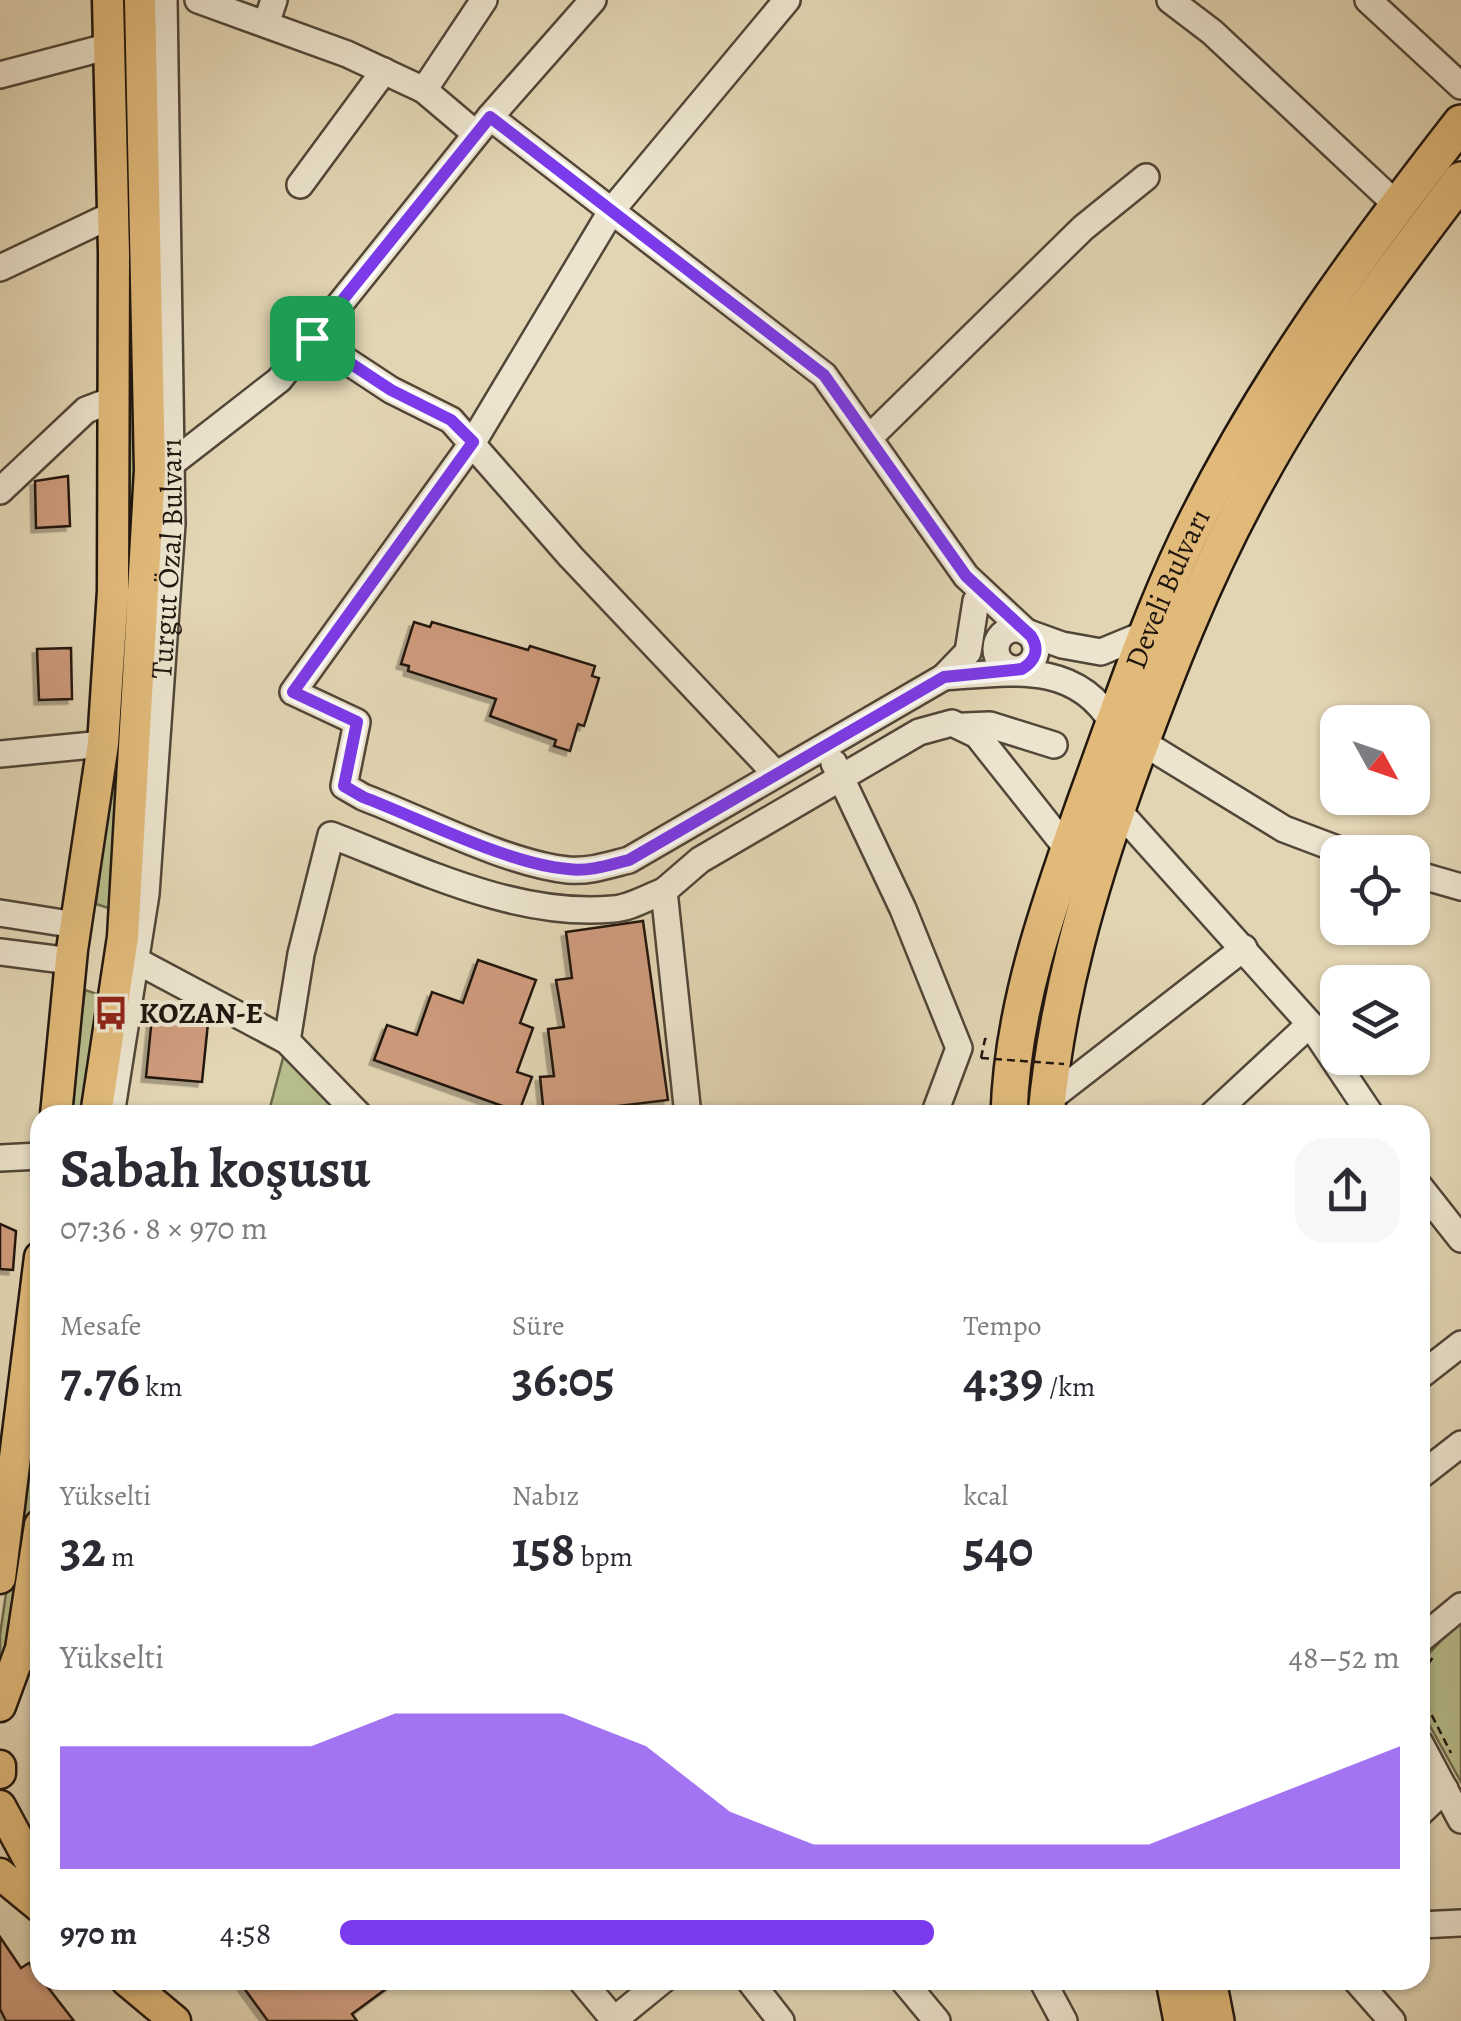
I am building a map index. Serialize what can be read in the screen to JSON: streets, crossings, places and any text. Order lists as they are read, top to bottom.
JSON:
{
  "streets": {
    "highway": ["Develi Bulvarı"],
    "main road": ["Turgut Özal Bulvarı"]
  },
  "places": {
    "bus stop": ["KOZAN-E"]
  },
  "north": "bottom right",
  "page": {
    "heading": ["Sabah koşusu", "07:36 · 8 × 970 m"],
    "stats": [
      ["Mesafe", "7.76 km"],
      ["Süre", "36:05"],
      ["Tempo", "4:39 /km"],
      ["Yükselti", "32 m"],
      ["Nabız", "158 bpm"],
      ["kcal", "540"]
    ],
    "chart": ["Yükselti", "48–52 m"],
    "list": [
      {
        "name": "970 m",
        "note": "4:58"
      }
    ]
  }
}
